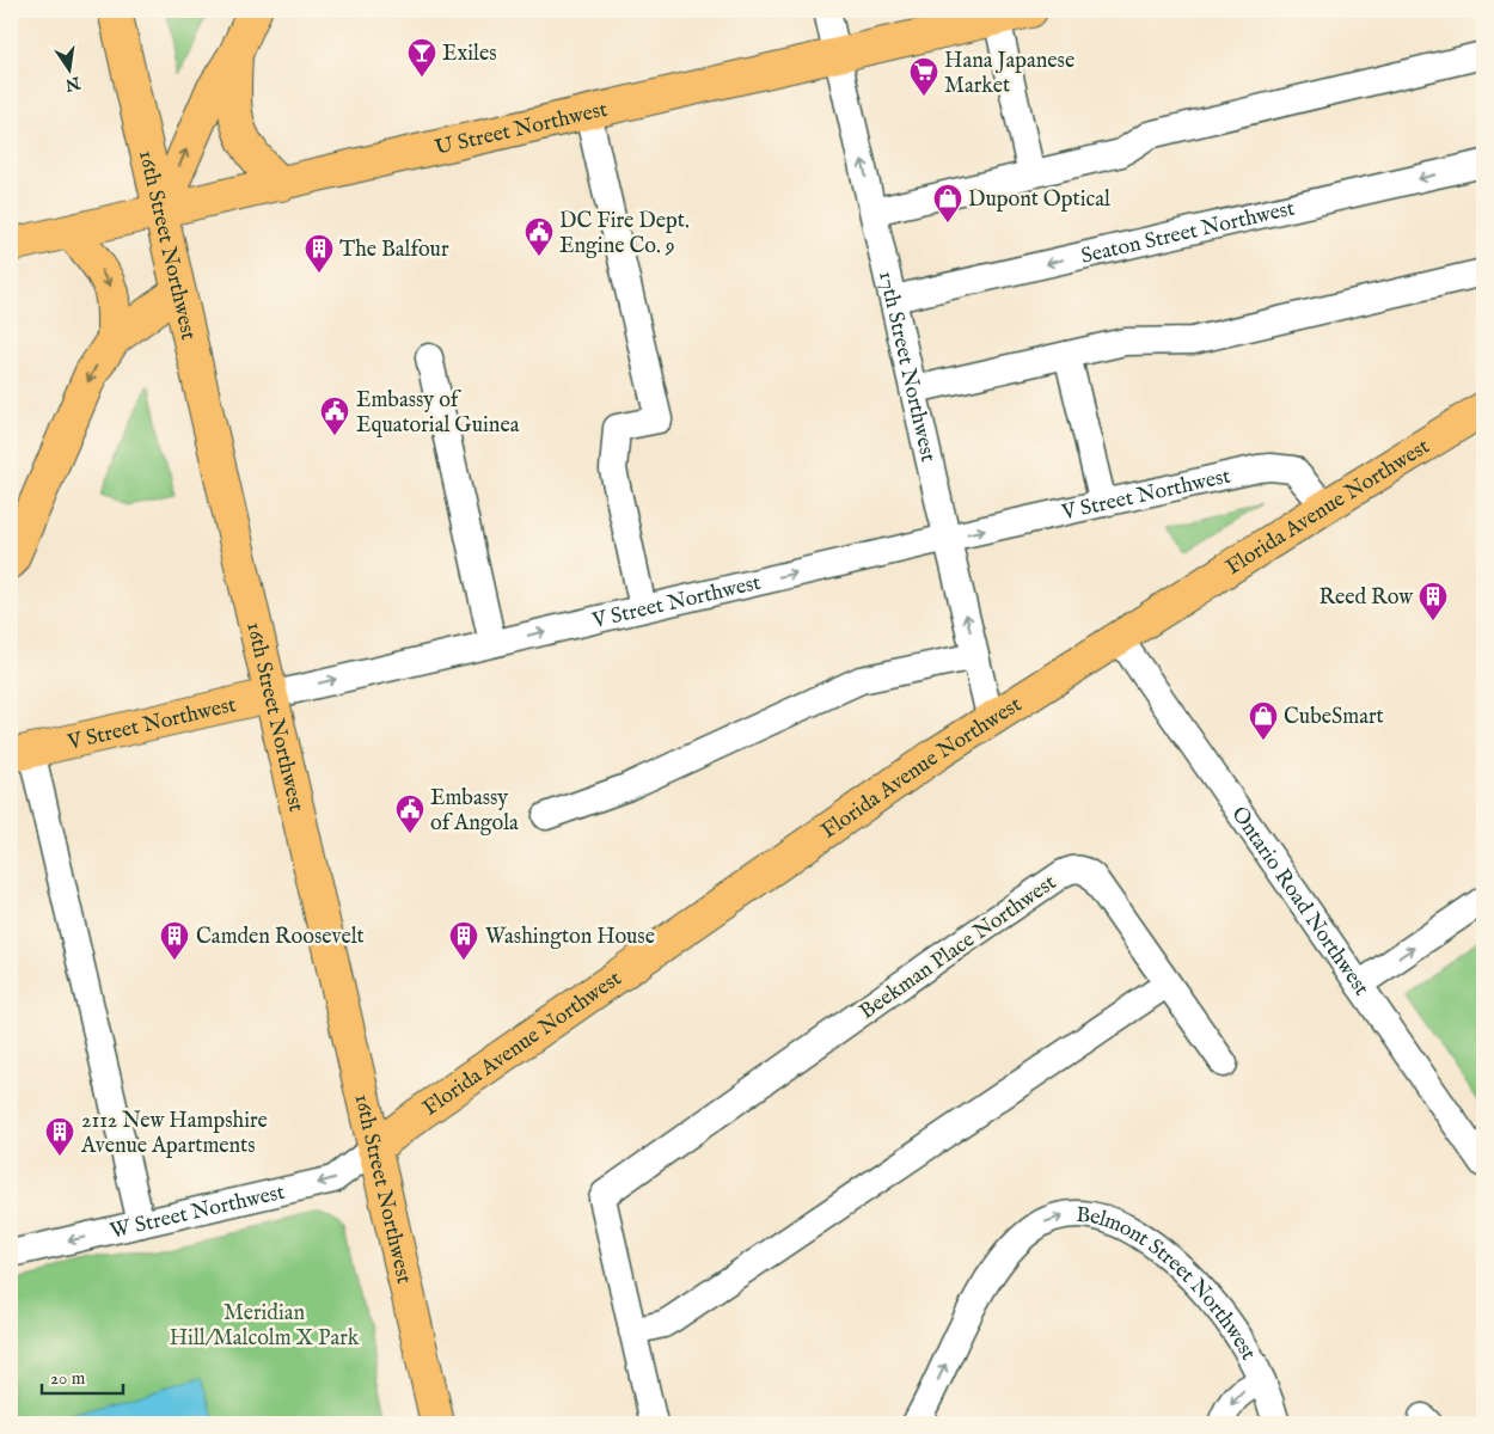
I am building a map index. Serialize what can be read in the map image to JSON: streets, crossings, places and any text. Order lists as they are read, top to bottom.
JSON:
{
  "streets": {
    "main road": [
      "U Street Northwest",
      "16th Street Northwest",
      "V Street Northwest",
      "Florida Avenue Northwest"
    ],
    "street": [
      "Seaton Street Northwest",
      "17th Street Northwest",
      "Ontario Road Northwest",
      "Beekman Place Northwest",
      "W Street Northwest",
      "Belmont Street Northwest"
    ]
  },
  "crossings": [
    ["U Street Northwest", "16th Street Northwest"],
    ["U Street Northwest", "17th Street Northwest"],
    ["Seaton Street Northwest", "17th Street Northwest"],
    ["16th Street Northwest", "V Street Northwest"],
    ["16th Street Northwest", "Florida Avenue Northwest"],
    ["16th Street Northwest", "W Street Northwest"],
    ["17th Street Northwest", "V Street Northwest"],
    ["17th Street Northwest", "Florida Avenue Northwest"],
    ["V Street Northwest", "Florida Avenue Northwest"],
    ["Florida Avenue Northwest", "Ontario Road Northwest"],
    ["Florida Avenue Northwest", "W Street Northwest"]
  ],
  "one_way": ["W Street Northwest"],
  "parks": ["Meridian Hill/Malcolm X Park"],
  "places": {
    "bar": ["Exiles"],
    "supermarket": ["Hana Japanese Market"],
    "shop": ["Dupont Optical", "CubeSmart"],
    "public building": ["DC Fire Dept. Engine Co. 9", "Embassy of Equatorial Guinea", "Embassy of Angola"],
    "building": [
      "The Balfour",
      "Reed Row",
      "Camden Roosevelt",
      "Washington House",
      "2112 New Hampshire Avenue Apartments"
    ]
  },
  "scale_bar": "20 m",
  "north": "bottom"
}
